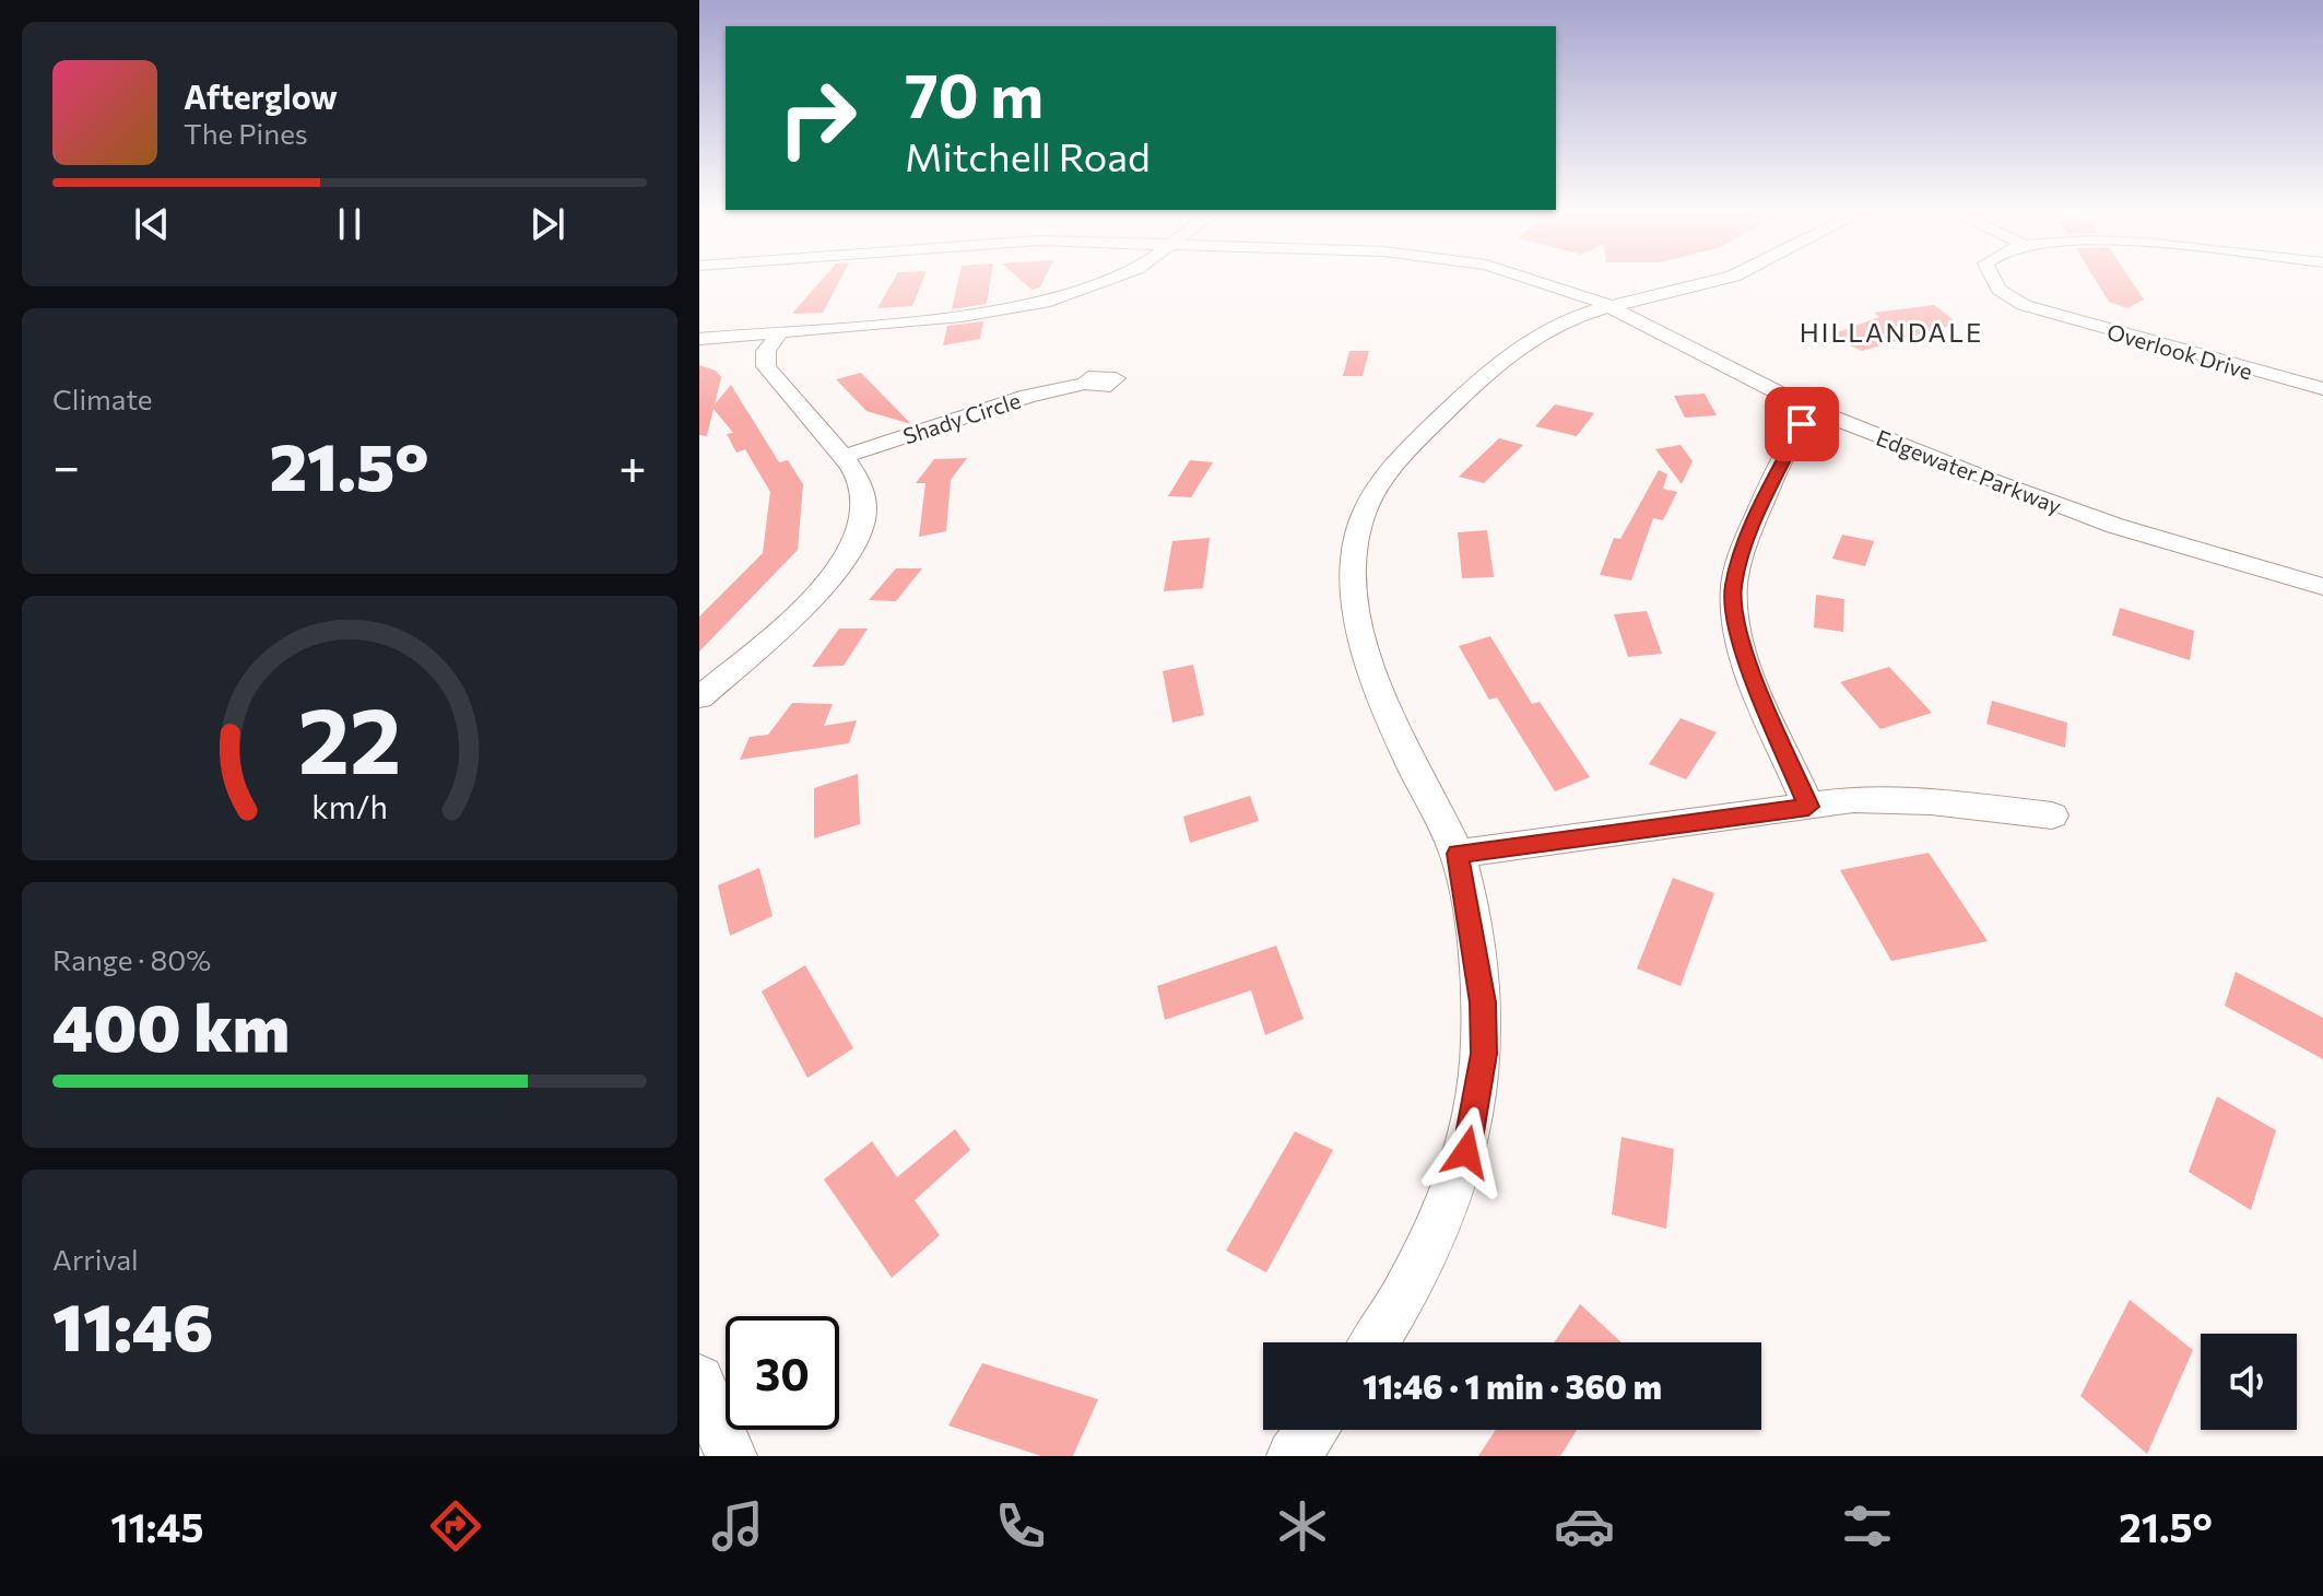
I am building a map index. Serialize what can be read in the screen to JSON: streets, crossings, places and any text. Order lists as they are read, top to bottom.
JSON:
{
  "streets": {
    "street": ["Overlook Drive", "Shady Circle", "Edgewater Parkway"]
  },
  "districts": ["HILLANDALE"],
  "page": {
    "turn": ["70 m", "Mitchell Road"],
    "song": ["Afterglow", "The Pines"],
    "tile": [
      "Climate",
      ["Range · 80%", "400 km"],
      ["Arrival", "11:46"]
    ],
    "heat": ["−", "21.5°", "+"],
    "limit": "30",
    "trip": "11:46 · 1 min · 360 m",
    "tabs": ["11:45", "21.5°"],
    "gauge": ["22", "km/h"]
  }
}
